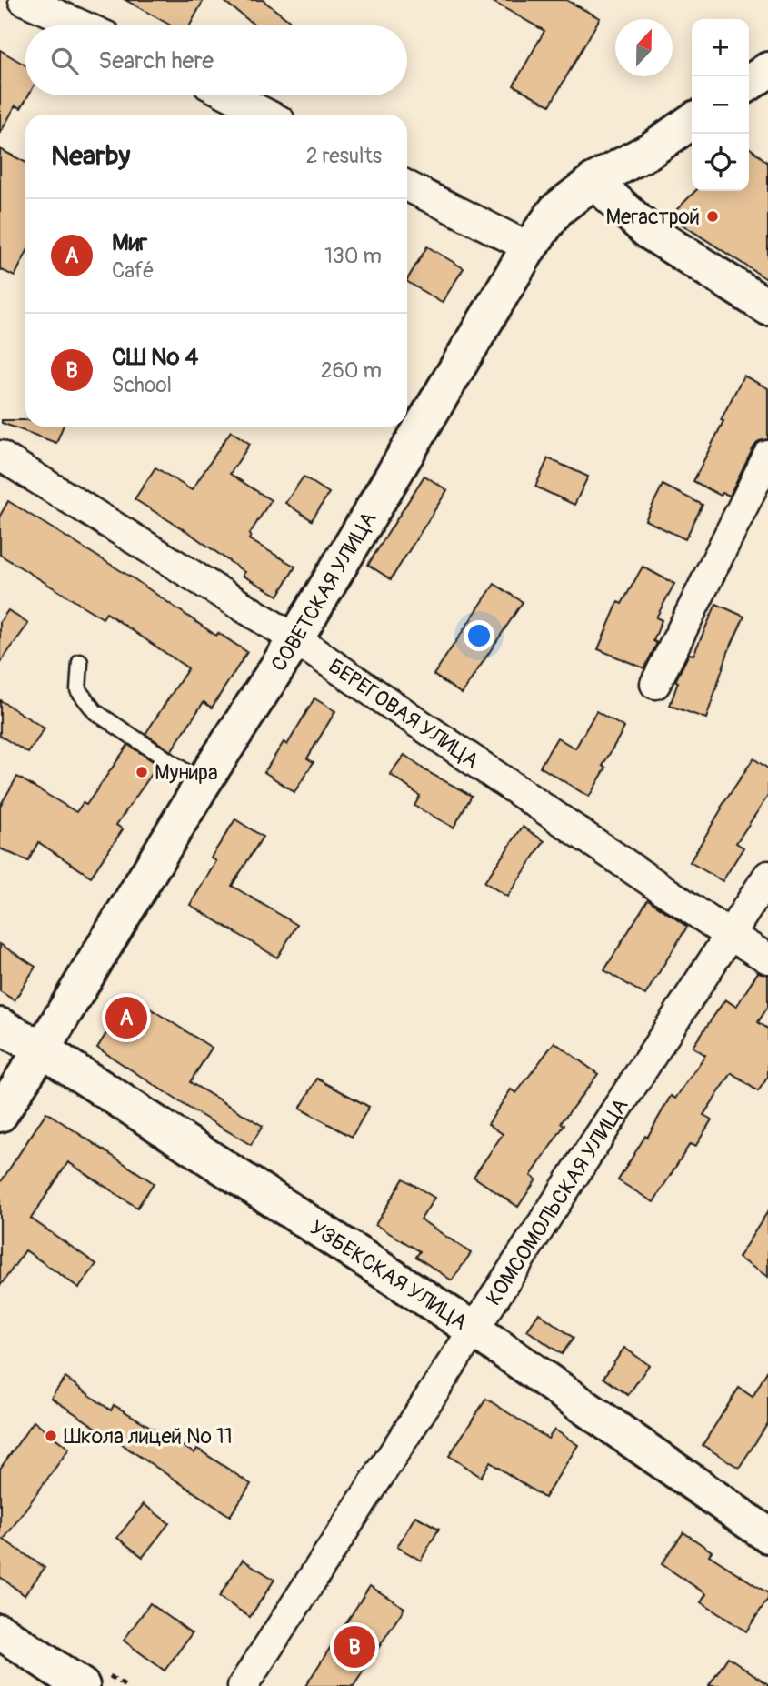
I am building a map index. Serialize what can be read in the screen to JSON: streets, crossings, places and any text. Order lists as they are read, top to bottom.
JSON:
{
  "streets": {
    "main road": ["СОВЕТСКАЯ УЛИЦА", "УЗБЕКСКАЯ УЛИЦА"],
    "street": ["БЕРЕГОВАЯ УЛИЦА", "КОМСОМОЛЬСКАЯ УЛИЦА"]
  },
  "crossings": [
    ["СОВЕТСКАЯ УЛИЦА", "БЕРЕГОВАЯ УЛИЦА"],
    ["СОВЕТСКАЯ УЛИЦА", "УЗБЕКСКАЯ УЛИЦА"],
    ["БЕРЕГОВАЯ УЛИЦА", "КОМСОМОЛЬСКАЯ УЛИЦА"],
    ["КОМСОМОЛЬСКАЯ УЛИЦА", "УЗБЕКСКАЯ УЛИЦА"]
  ],
  "places": ["Мегастрой", "Мунира", "Школа лицей № 11"],
  "north": "top",
  "page": {
    "map_buttons": ["+", "−"],
    "search": "Search here",
    "heading": ["Nearby", "2 results"],
    "list": [
      {
        "mark": "A",
        "name": "Миг",
        "note": "Café",
        "value": "130 m"
      },
      {
        "mark": "B",
        "name": "СШ № 4",
        "note": "School",
        "value": "260 m"
      }
    ],
    "pins": ["A", "B"]
  }
}
